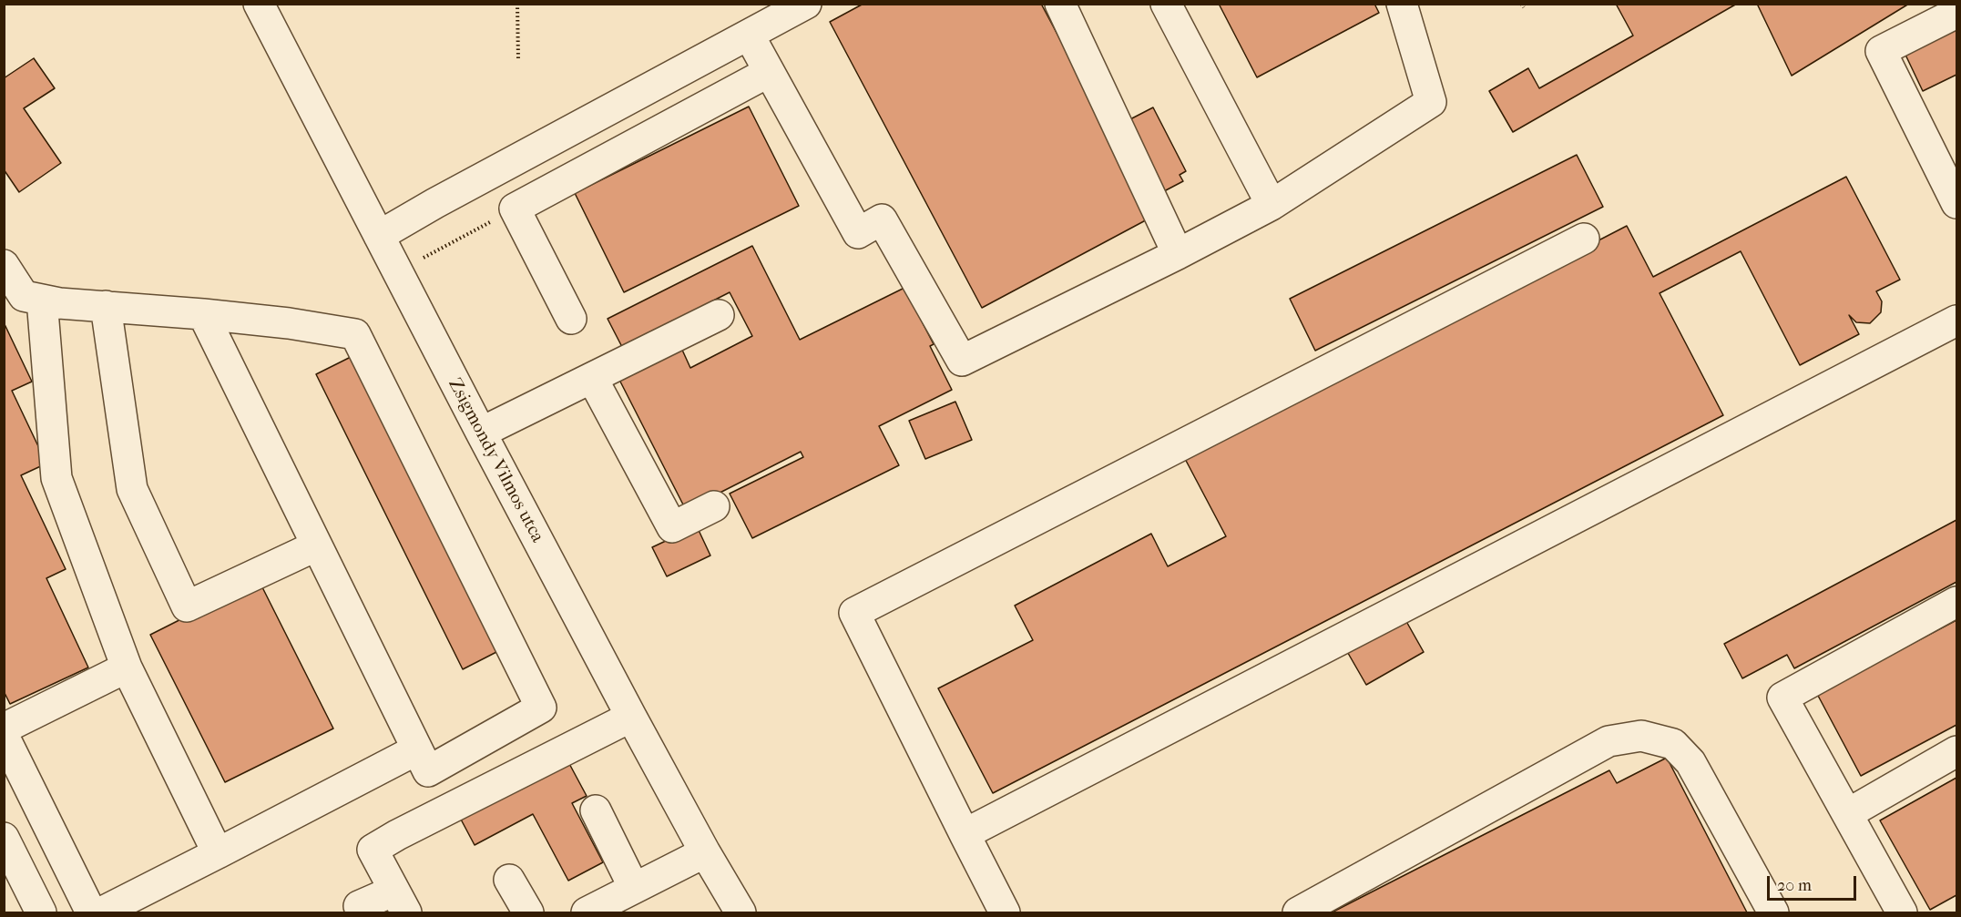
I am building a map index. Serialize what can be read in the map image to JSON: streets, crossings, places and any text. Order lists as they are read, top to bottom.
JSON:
{
  "streets": {
    "street": ["Zsigmondy Vilmos utca"]
  },
  "scale_bar": "20 m"
}
